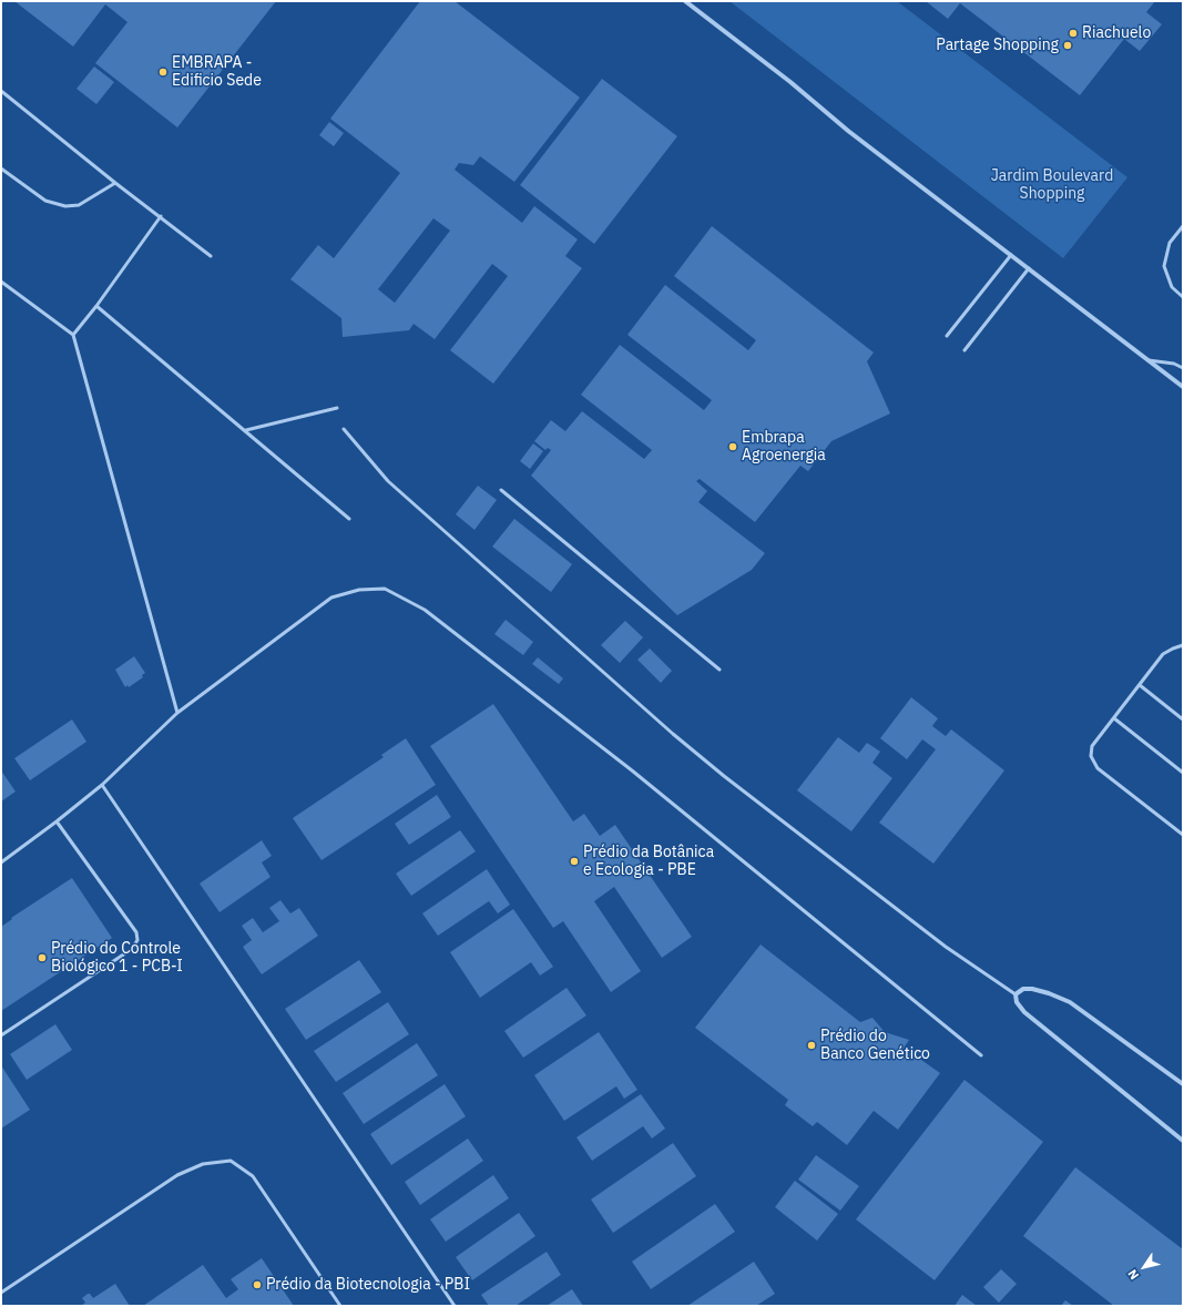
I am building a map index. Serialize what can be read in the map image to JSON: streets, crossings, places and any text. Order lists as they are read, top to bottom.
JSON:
{
  "parks": ["Jardim Boulevard Shopping"],
  "places": [
    "Riachuelo",
    "Partage Shopping",
    "EMBRAPA - Edificio Sede",
    "Embrapa Agroenergia",
    "Prédio da Botânica e Ecologia - PBE",
    "Prédio do Controle Biológico 1 - PCB-I",
    "Prédio do Banco Genético",
    "Prédio da Biotecnologia - PBI"
  ],
  "north": "bottom left"
}
